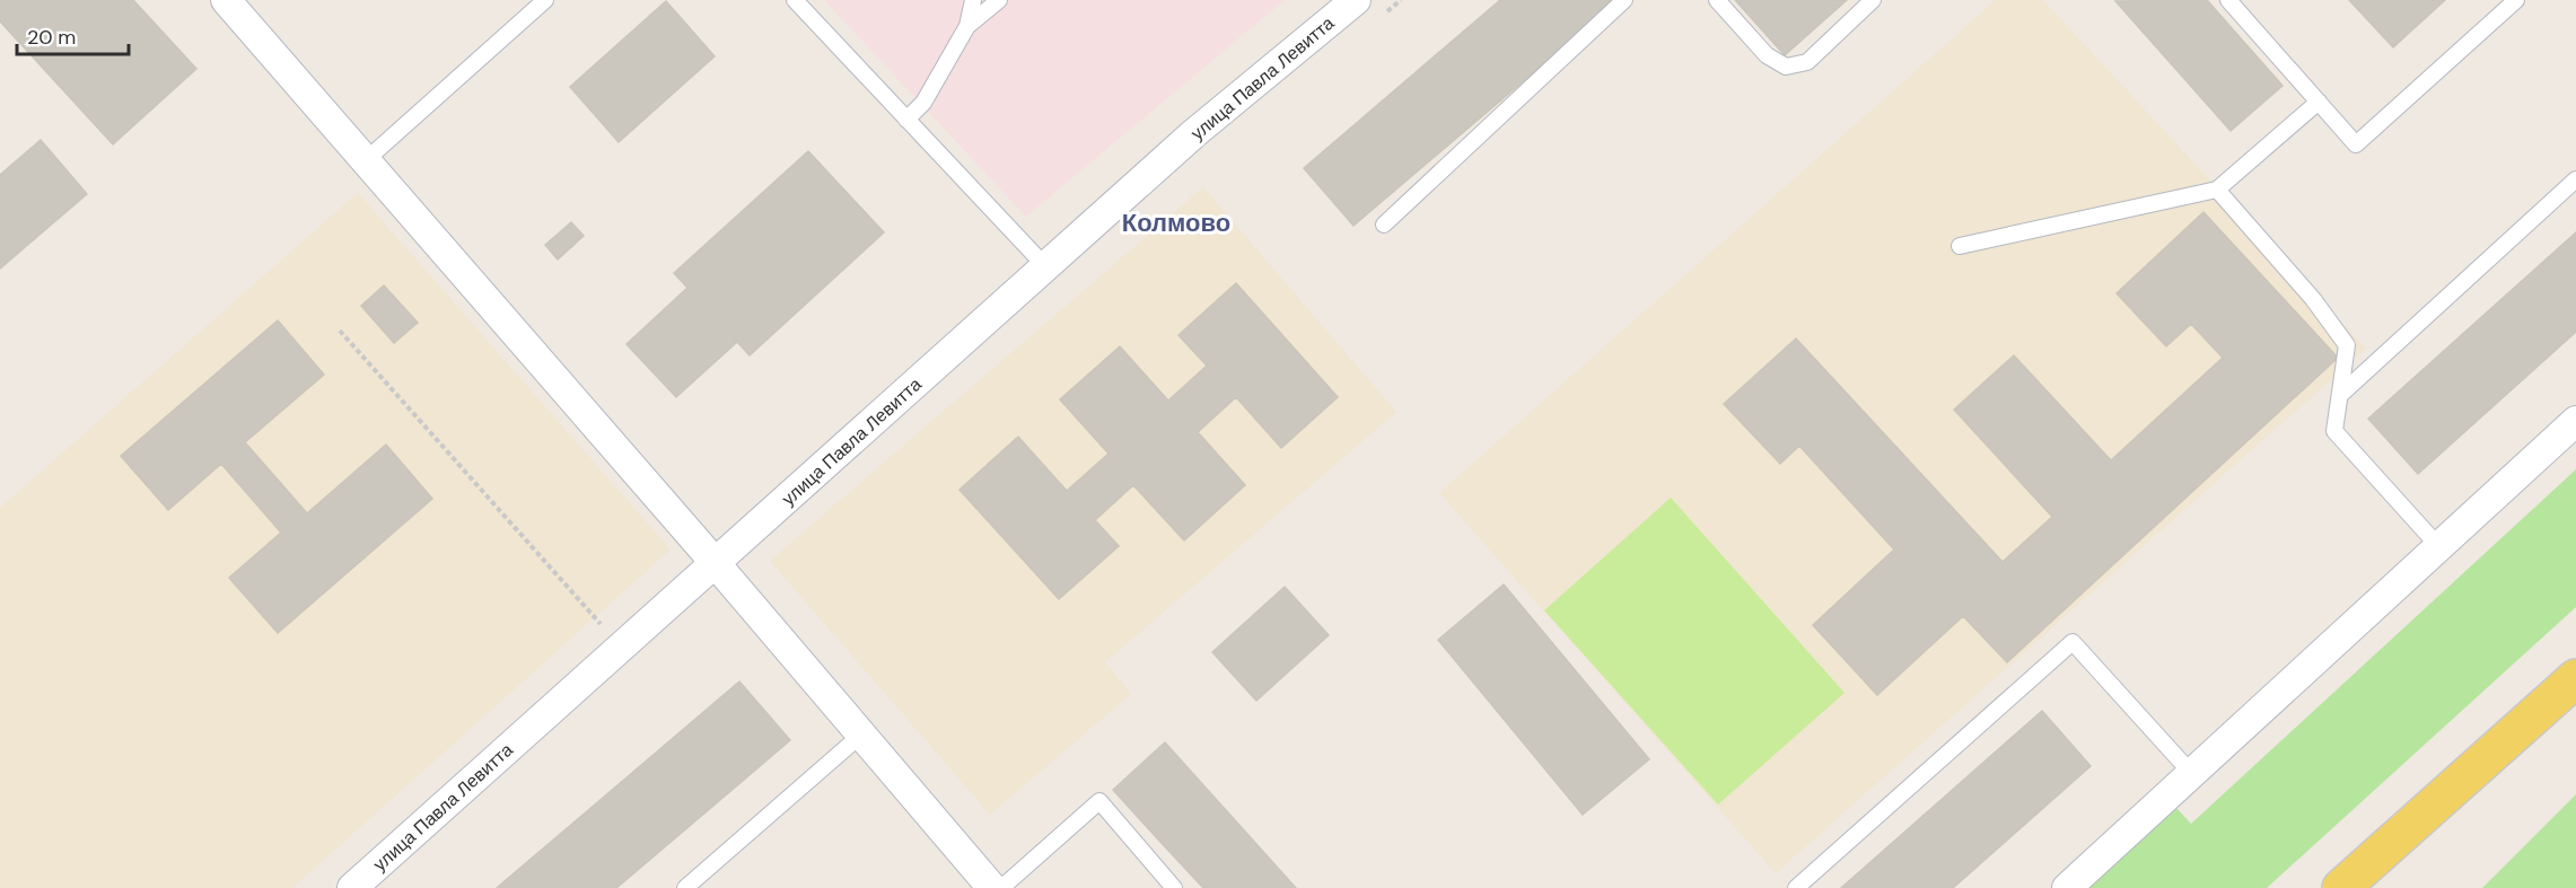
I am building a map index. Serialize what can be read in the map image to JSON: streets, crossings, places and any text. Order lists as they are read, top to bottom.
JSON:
{
  "streets": {
    "street": ["улица Павла Левитта"]
  },
  "districts": ["Колмово"],
  "scale_bar": "20 m"
}
